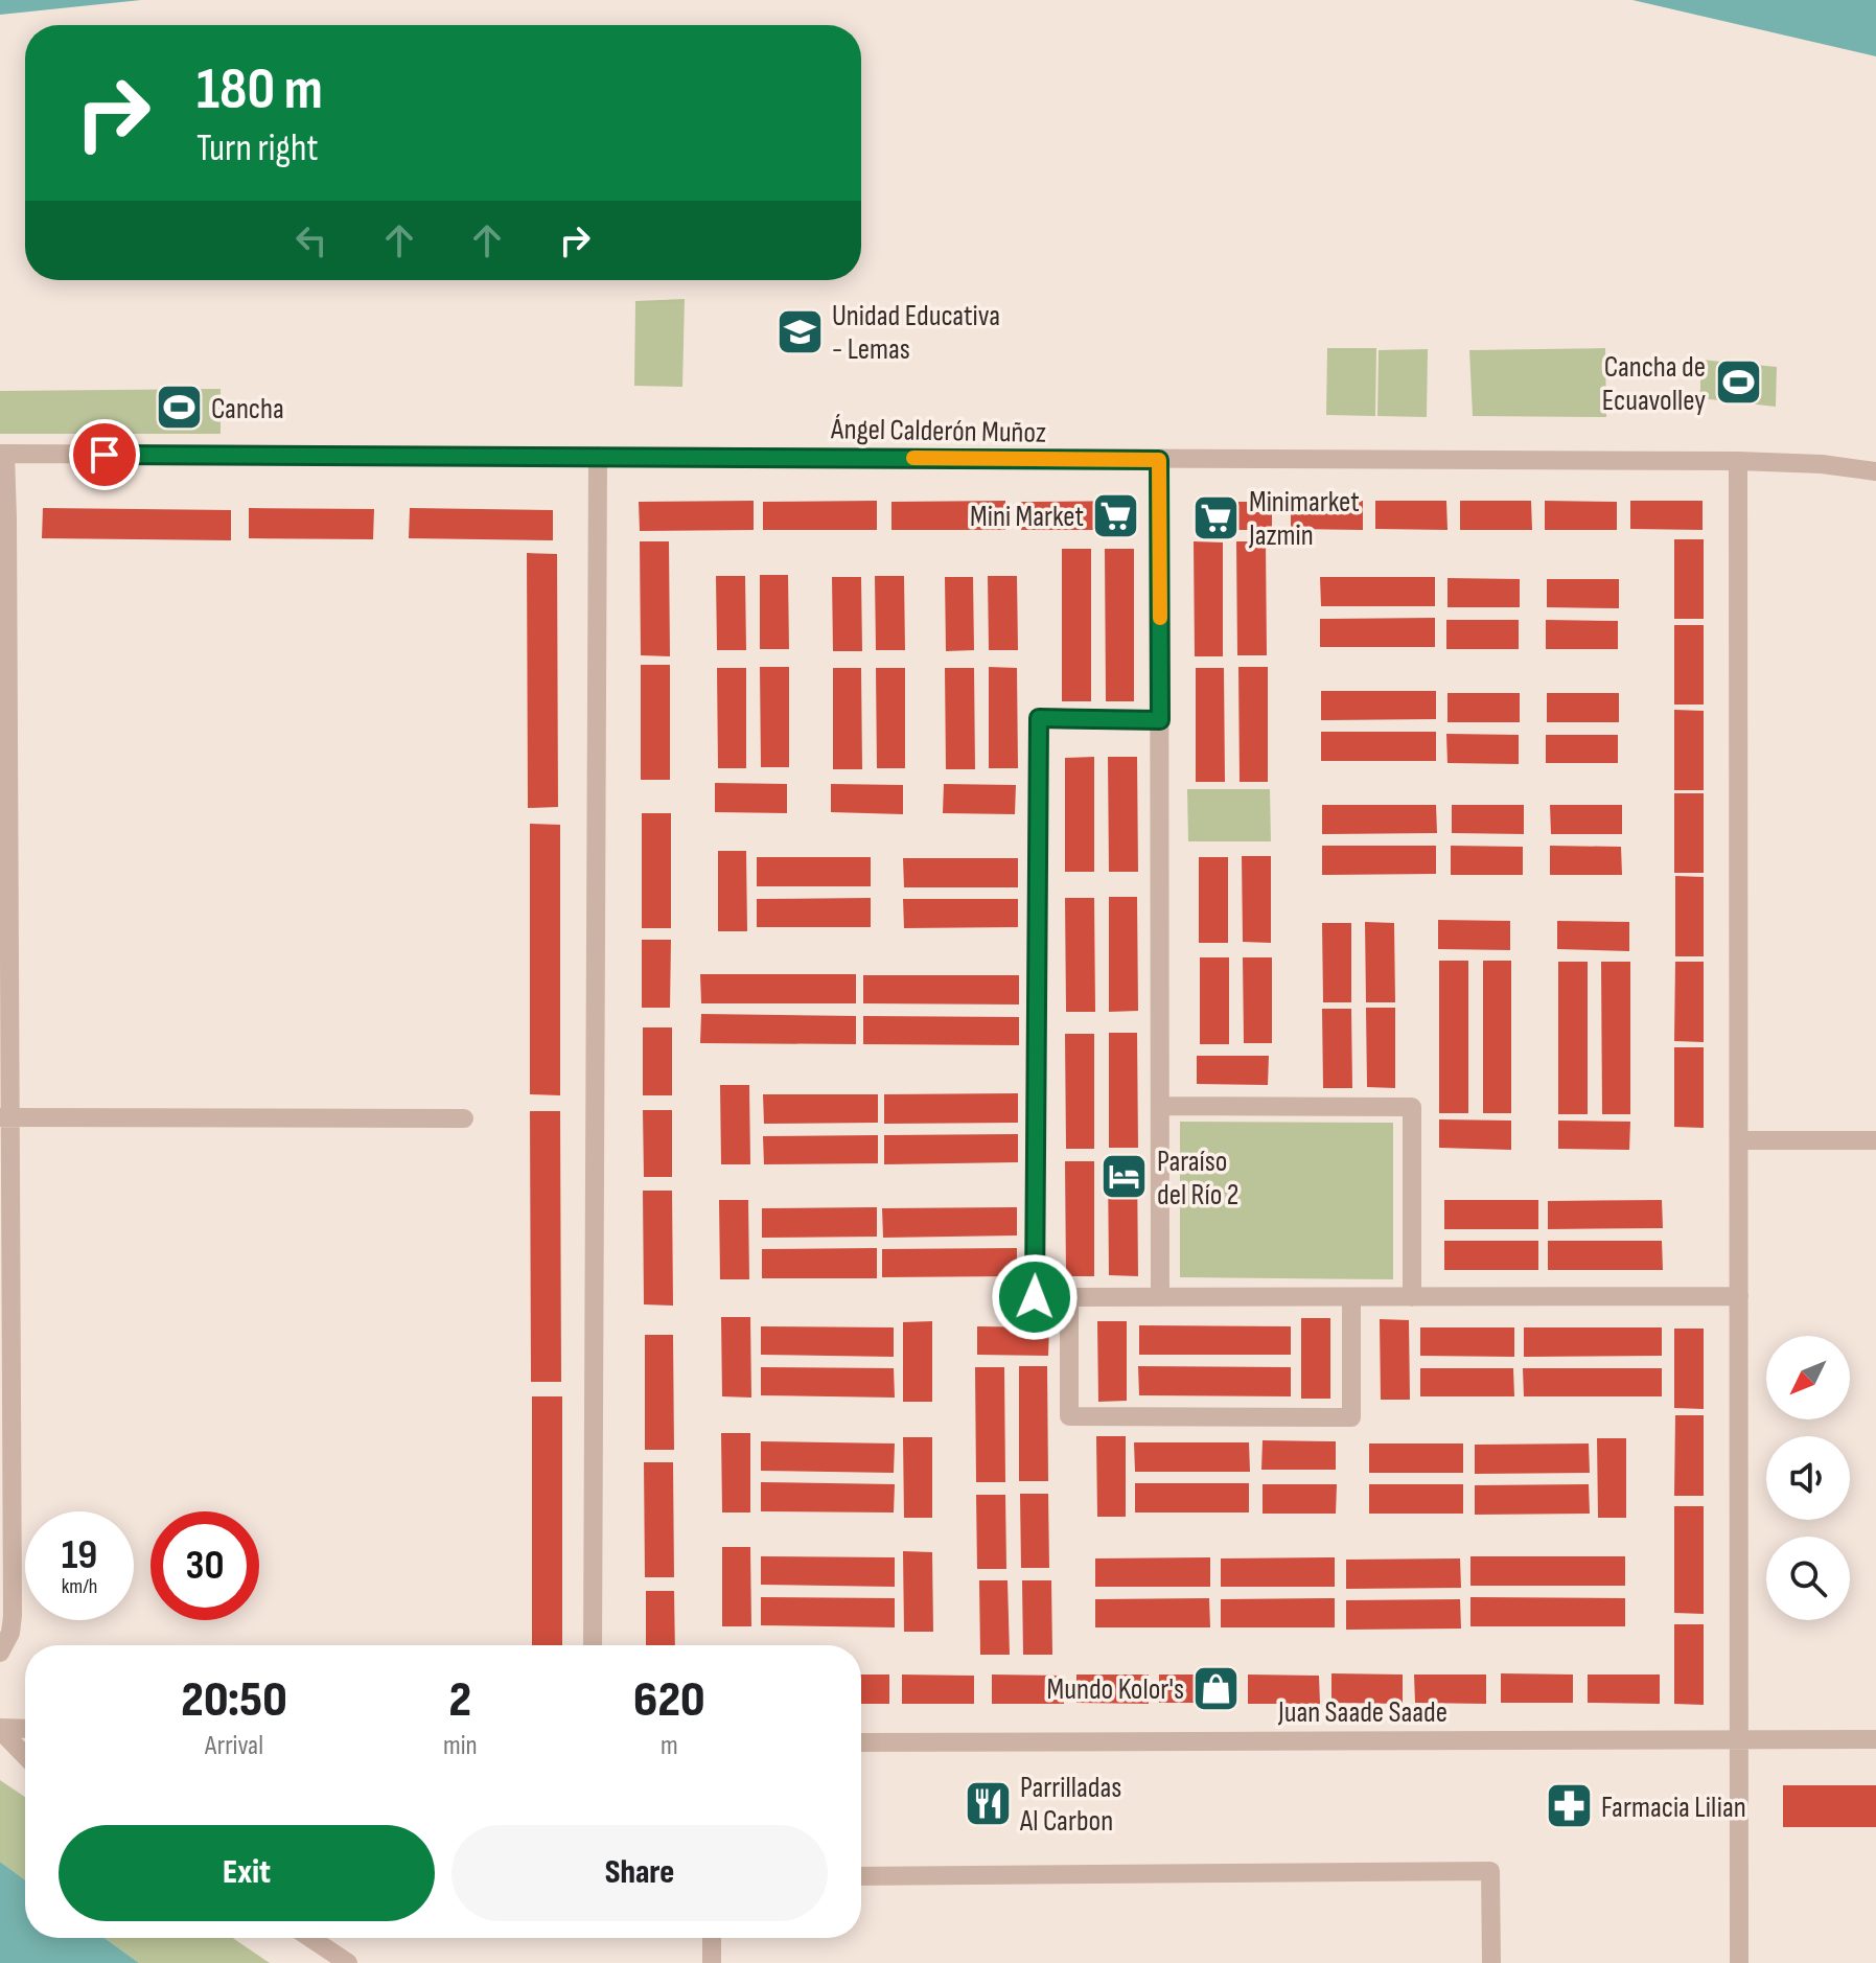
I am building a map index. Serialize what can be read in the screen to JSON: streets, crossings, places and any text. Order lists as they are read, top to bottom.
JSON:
{
  "streets": {
    "street": ["Ángel Calderón Muñoz", "Juan Saade Saade"]
  },
  "places": {
    "school or university": ["Unidad Educativa - Lemas"],
    "sports": ["Cancha de Ecuavolley", "Cancha"],
    "supermarket": ["Mini Market", "Minimarket Jazmin"],
    "hotel": ["Paraíso del Río 2"],
    "shop": ["Mundo Kolor's"],
    "restaurant": ["Parrilladas Al Carbon"],
    "pharmacy": ["Farmacia Lilian"]
  },
  "north": "bottom left",
  "page": {
    "turn": ["180 m", "Turn right"],
    "speed": "19 km/h",
    "limit": "30",
    "eta": [
      "20:50",
      "Arrival",
      "2",
      "min",
      "620",
      "m"
    ],
    "buttons": ["Exit", "Share"]
  }
}
